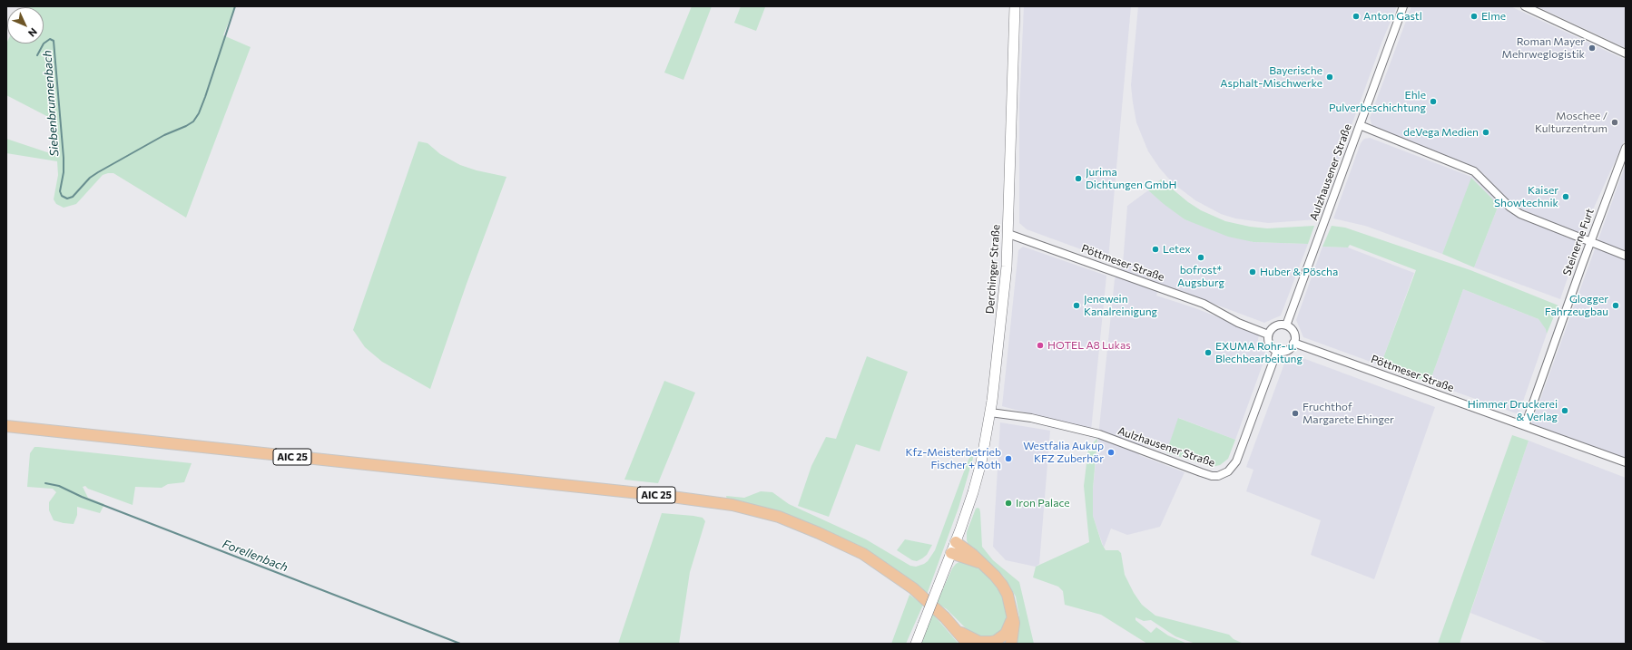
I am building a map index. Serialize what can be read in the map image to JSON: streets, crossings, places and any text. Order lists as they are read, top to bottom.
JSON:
{
  "streets": {
    "main road": ["Derchinger Straße", "AIC 25"],
    "street": ["Aulzhausener Straße", "Steinerne Furt", "Pöttmeser Straße"]
  },
  "crossings": [
    ["Aulzhausener Straße", "Pöttmeser Straße"],
    ["Aulzhausener Straße", "Derchinger Straße"],
    ["Steinerne Furt", "Pöttmeser Straße"],
    ["Pöttmeser Straße", "Derchinger Straße"]
  ],
  "water": ["Siebenbrunnenbach", "Forellenbach"],
  "places": [
    "Anton Gastl",
    "Elme",
    "Roman Mayer Mehrweglogistik",
    "Bayerische Asphalt-Mischwerke",
    "Ehle Pulverbeschichtung",
    "Moschee / Kulturzentrum",
    "deVega Medien",
    "Jurima Dichtungen GmbH",
    "Kaiser Showtechnik",
    "Letex",
    "bofrost* Augsburg",
    "Huber & Pöscha",
    "Jenewein Kanalreinigung",
    "Glogger Fahrzeugbau",
    "HOTEL A8 Lukas",
    "EXUMA Rohr- u. Blechbearbeitung",
    "Himmer Druckerei & Verlag",
    "Fruchthof Margarete Ehinger",
    "Westfalia Aukup KFZ Zuberhör",
    "Kfz-Meisterbetrieb Fischer + Roth",
    "Iron Palace"
  ],
  "north": "bottom right"
}
